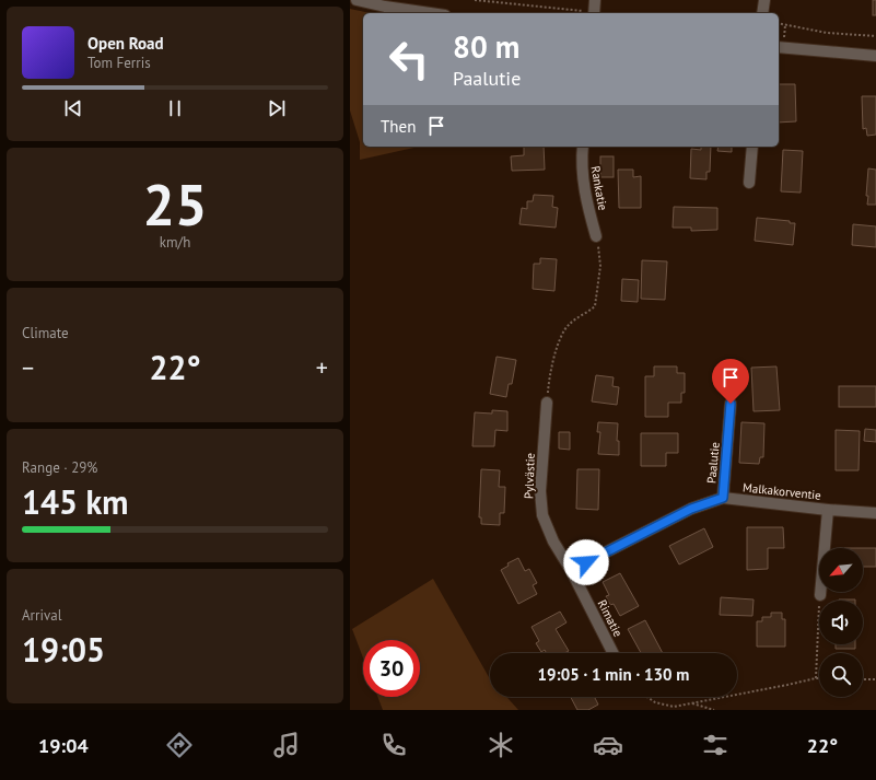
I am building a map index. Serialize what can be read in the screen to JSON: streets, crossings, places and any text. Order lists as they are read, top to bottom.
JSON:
{
  "streets": {
    "street": [
      "Rankatie",
      "Paalutie",
      "Pylvästie",
      "Malkakorventie",
      "Rimatie"
    ]
  },
  "crossings": [
    ["Paalutie", "Malkakorventie"],
    ["Pylvästie", "Malkakorventie"],
    ["Pylvästie", "Rimatie"],
    ["Malkakorventie", "Rimatie"]
  ],
  "north": "bottom left",
  "page": {
    "turn": ["80 m", "Paalutie"],
    "song": ["Open Road", "Tom Ferris"],
    "then": "Then",
    "tile": [
      ["25", "km/h"],
      "Climate",
      ["Range · 29%", "145 km"],
      ["Arrival", "19:05"]
    ],
    "heat": ["−", "22°", "+"],
    "limit": "30",
    "trip": "19:05 · 1 min · 130 m",
    "tabs": ["19:04", "22°"]
  }
}
